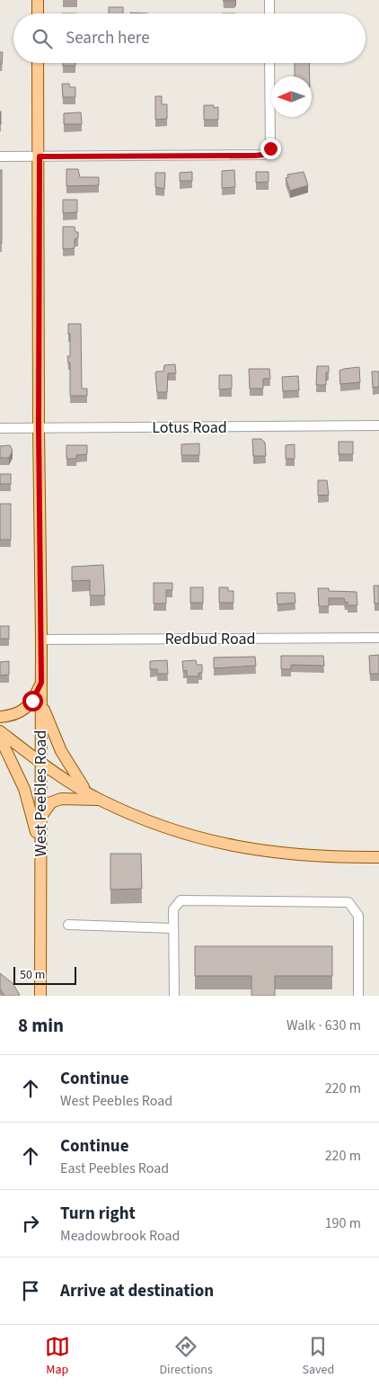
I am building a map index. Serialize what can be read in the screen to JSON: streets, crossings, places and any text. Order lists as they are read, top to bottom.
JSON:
{
  "streets": {
    "main road": ["West Peebles Road"],
    "street": ["Lotus Road", "Redbud Road"]
  },
  "crossings": [
    ["Lotus Road", "West Peebles Road"],
    ["Redbud Road", "West Peebles Road"]
  ],
  "scale_bar": "50 m",
  "north": "left",
  "page": {
    "search": "Search here",
    "scale": "50 m",
    "heading": ["8 min", "Walk · 630 m"],
    "list": [
      ["Continue", "West Peebles Road", "220 m"],
      ["Continue", "East Peebles Road", "220 m"],
      ["Turn right", "Meadowbrook Road", "190 m"],
      "Arrive at destination"
    ],
    "nav": ["Map", "Directions", "Saved"]
  }
}
